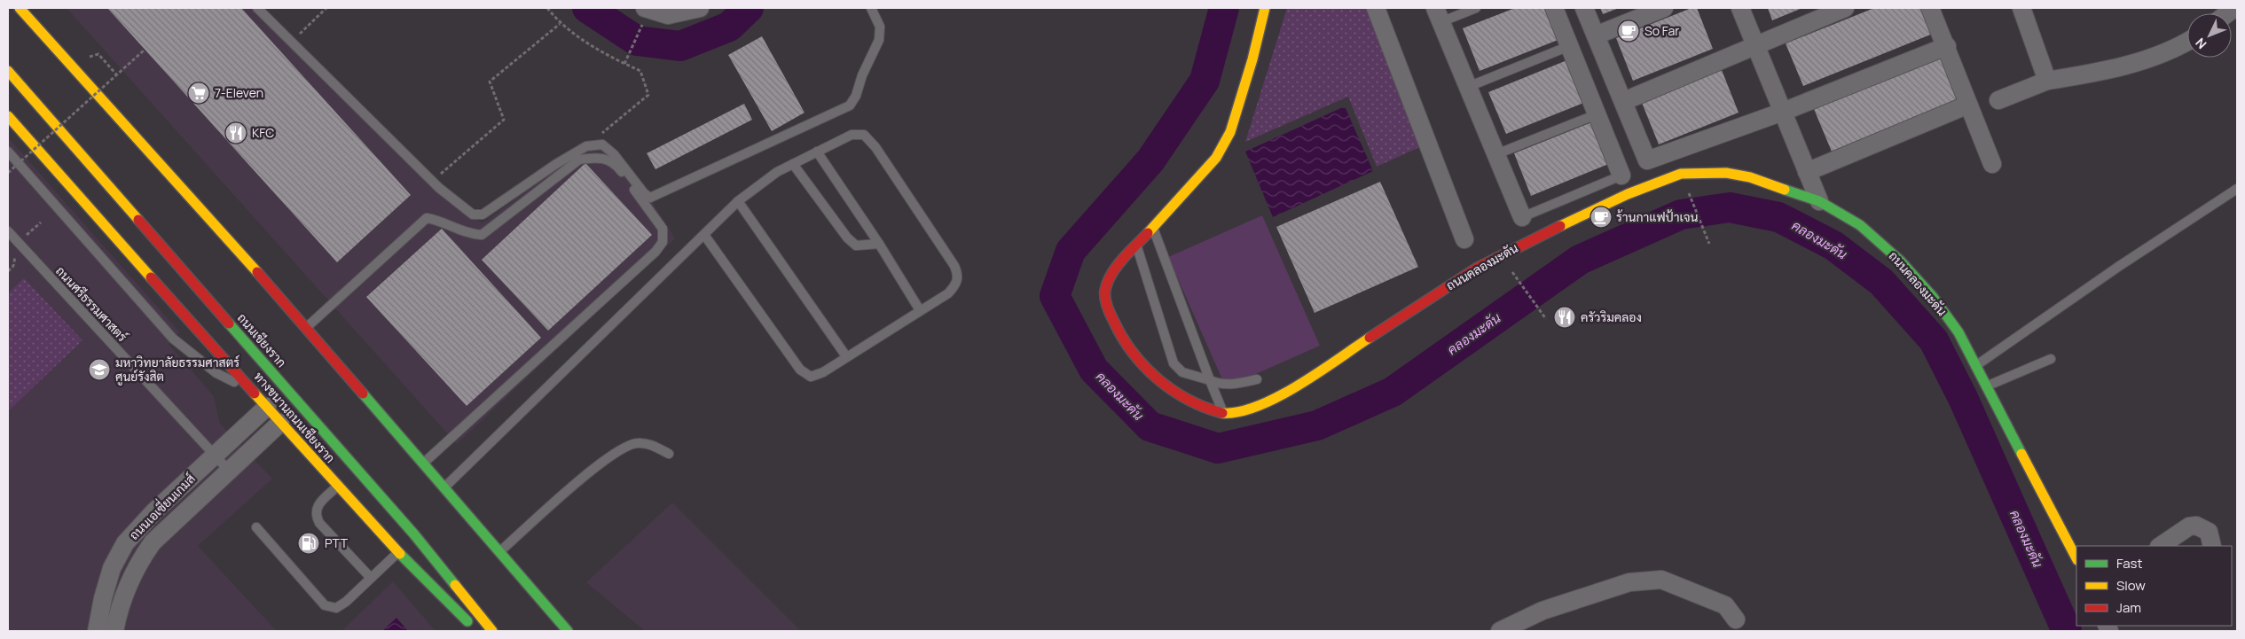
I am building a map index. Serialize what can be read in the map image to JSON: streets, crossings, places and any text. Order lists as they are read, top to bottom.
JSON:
{
  "streets": {
    "street": [
      "ถนนคลองมะดัน",
      "ถนนเชียงราก",
      "ทางขนานถนนเชียงราก",
      "ถนนเอเซี่ยนเกมส์"
    ],
    "lane": ["ถนนศรีธรรมศาสตร์"]
  },
  "crossings": [
    ["ถนนศรีธรรมศาสตร์", "ถนนเอเซี่ยนเกมส์"],
    ["ทางขนานถนนเชียงราก", "ถนนเอเซี่ยนเกมส์"]
  ],
  "water": ["คลองมะดัน"],
  "places": {
    "cafe": ["So Far", "ร้านกาแฟป้าเจน"],
    "supermarket": ["7-Eleven"],
    "restaurant": ["KFC", "ครัวริมคลอง"],
    "school or university": ["มหาวิทยาลัยธรรมศาสตร์ ศูนย์รังสิต"],
    "fuel station": ["PTT"]
  },
  "legend": ["Fast", "Slow", "Jam"],
  "north": "bottom left"
}
